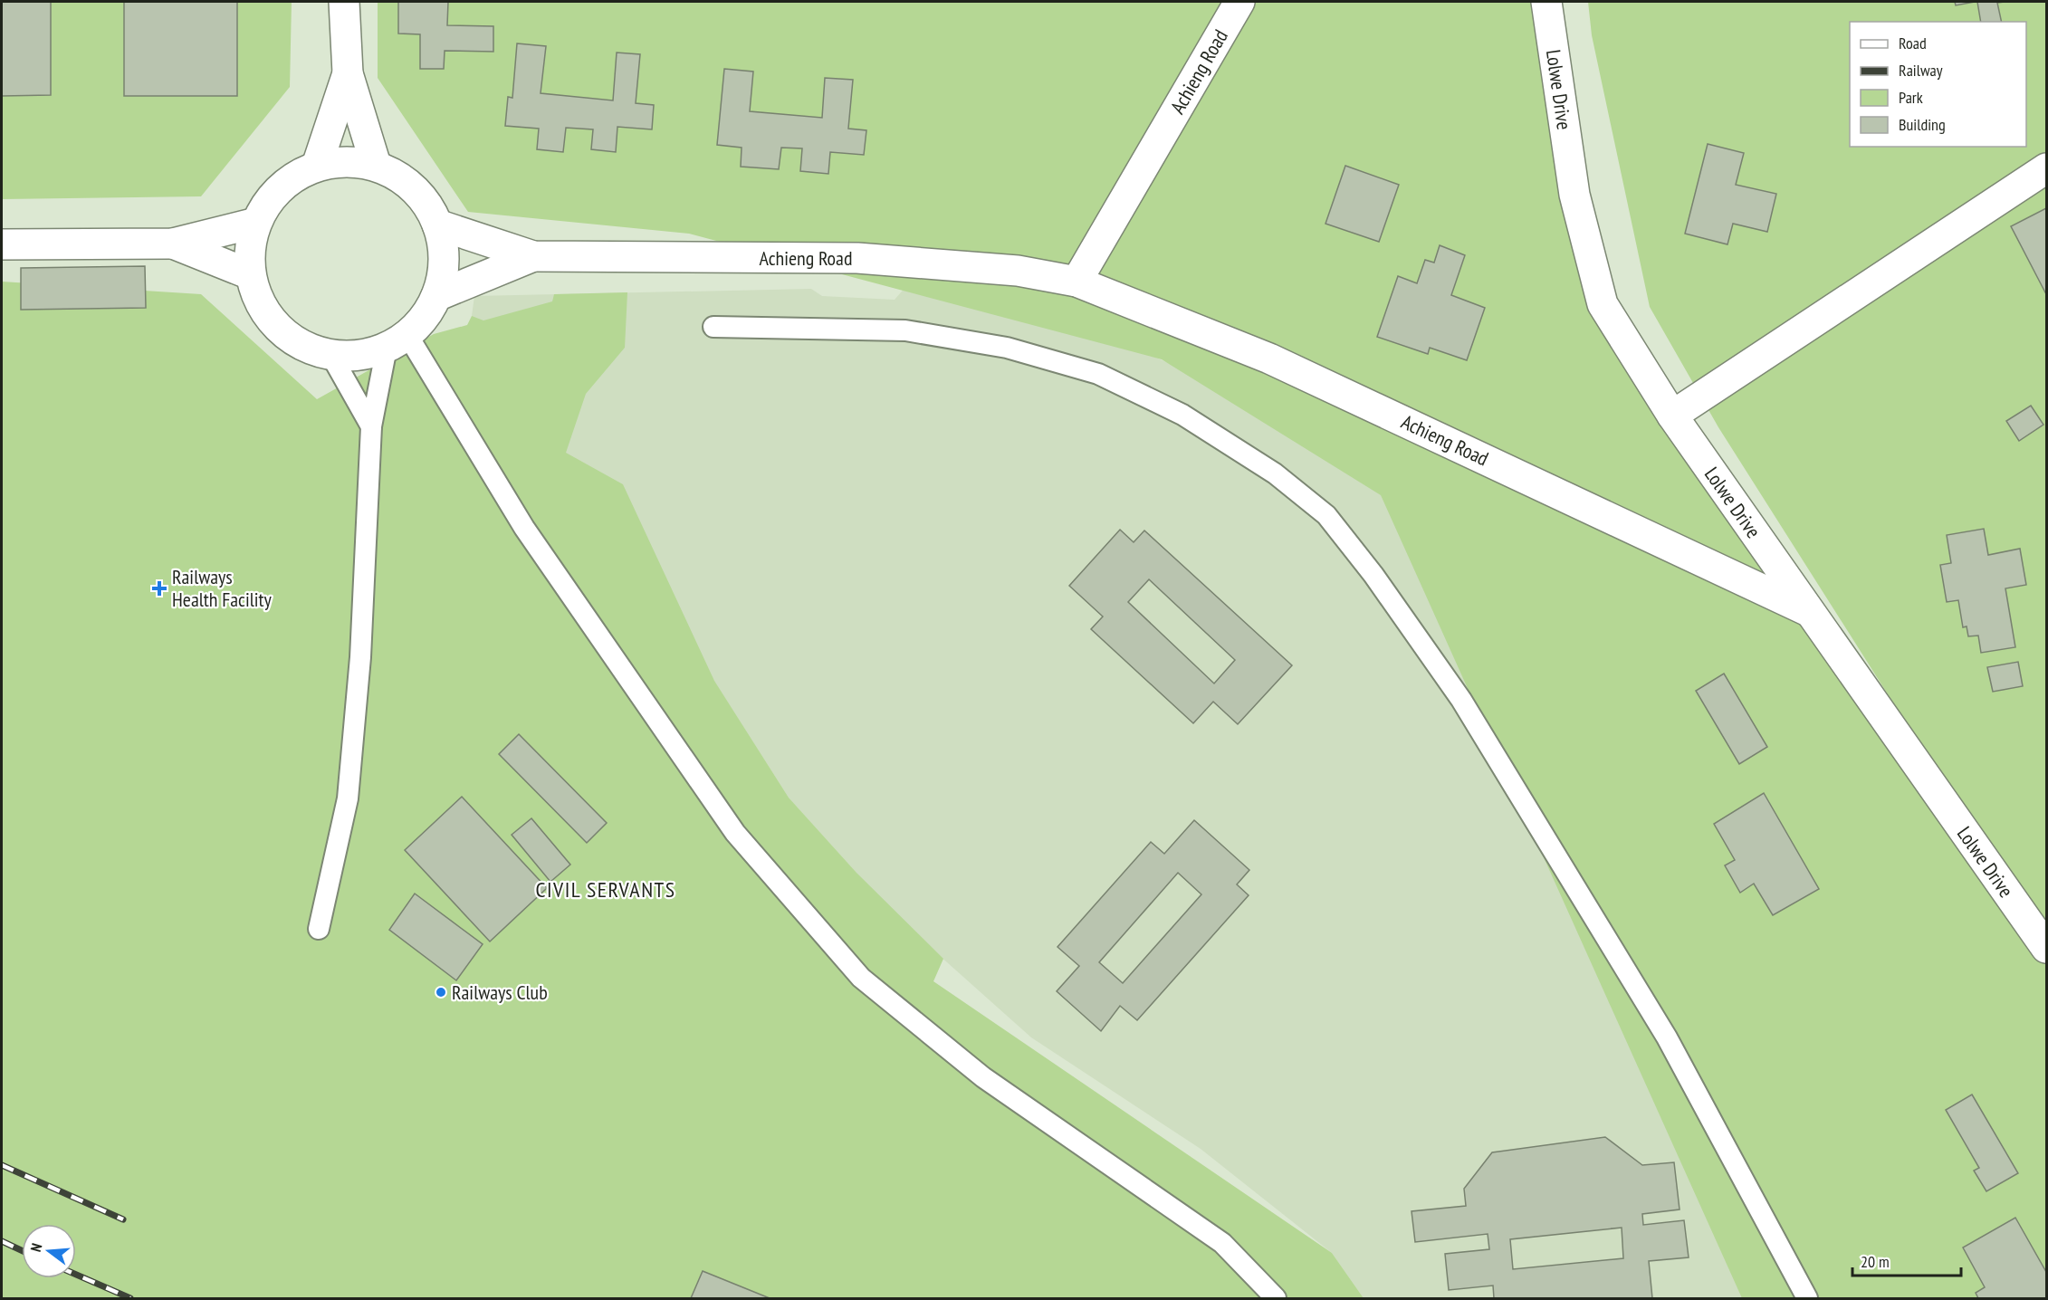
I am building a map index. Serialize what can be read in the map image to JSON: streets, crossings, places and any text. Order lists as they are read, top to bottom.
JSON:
{
  "streets": {
    "street": ["Achieng Road", "Lolwe Drive"]
  },
  "crossings": [
    ["Achieng Road", "Lolwe Drive"]
  ],
  "districts": ["CIVIL SERVANTS"],
  "places": {
    "health": ["Railways Health Facility"],
    "other": ["Railways Club"]
  },
  "legend": [
    "Road",
    "Railway",
    "Park",
    "Building"
  ],
  "scale_bar": "20 m",
  "north": "left"
}
